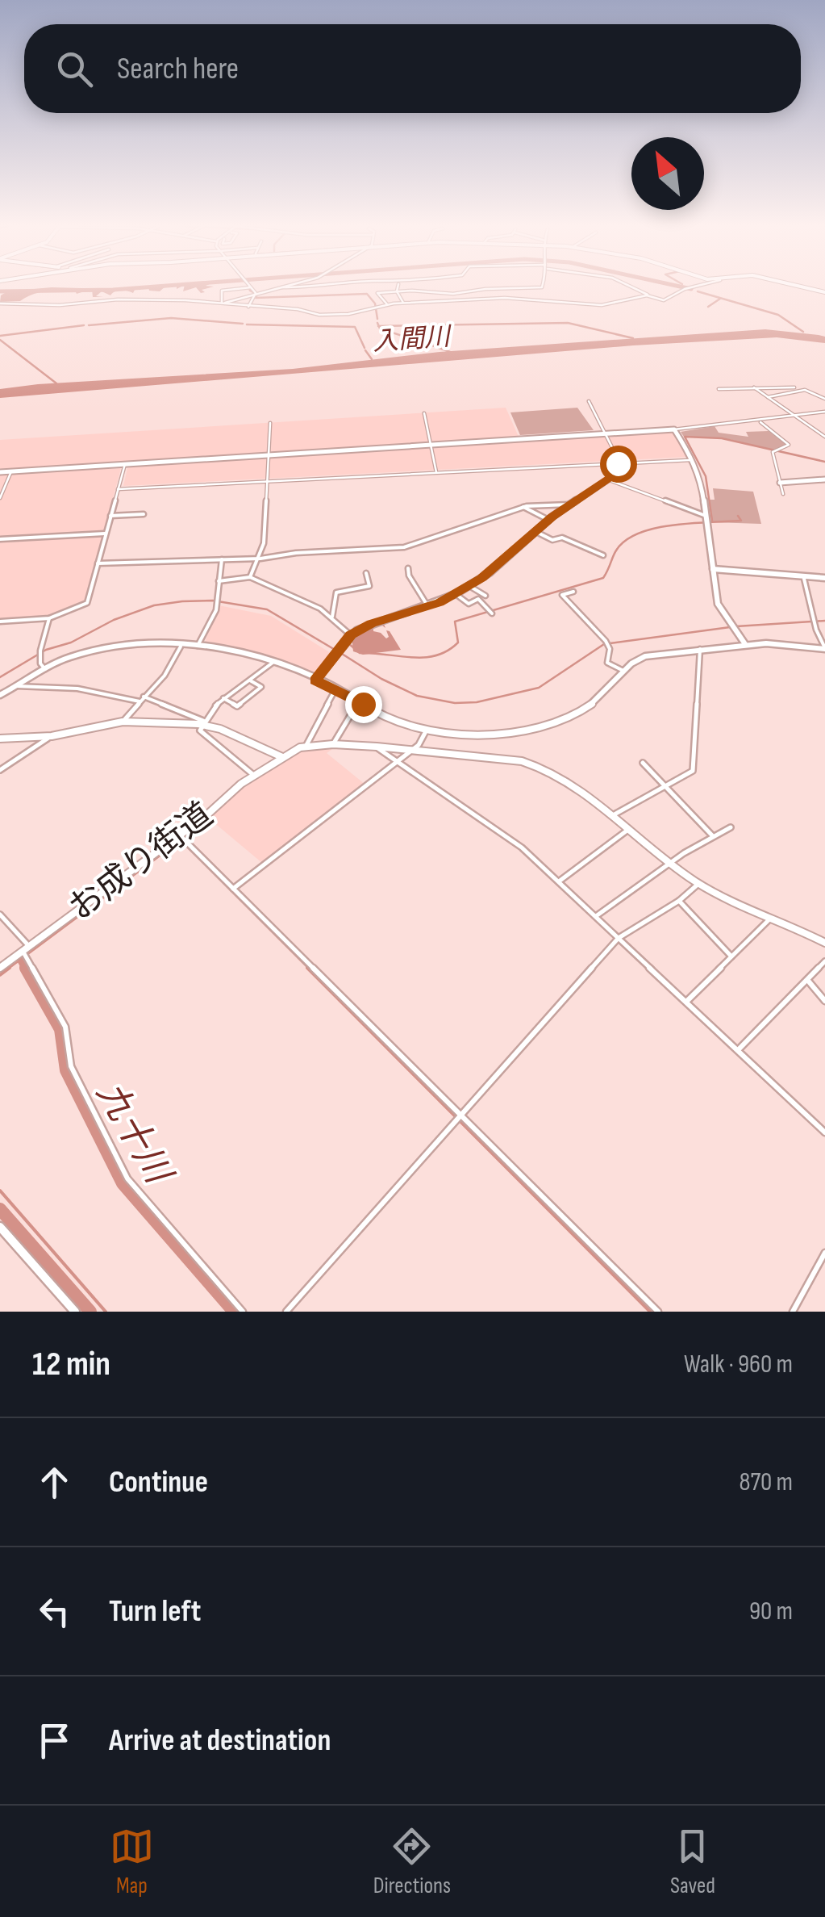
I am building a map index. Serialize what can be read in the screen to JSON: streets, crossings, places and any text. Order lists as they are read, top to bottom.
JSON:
{
  "streets": {
    "street": ["お成り街道"]
  },
  "water": ["入間川", "九十川"],
  "north": "top left",
  "page": {
    "search": "Search here",
    "heading": ["12 min", "Walk · 960 m"],
    "list": [
      ["Continue", "870 m"],
      ["Turn left", "90 m"],
      "Arrive at destination"
    ],
    "nav": ["Map", "Directions", "Saved"]
  }
}
